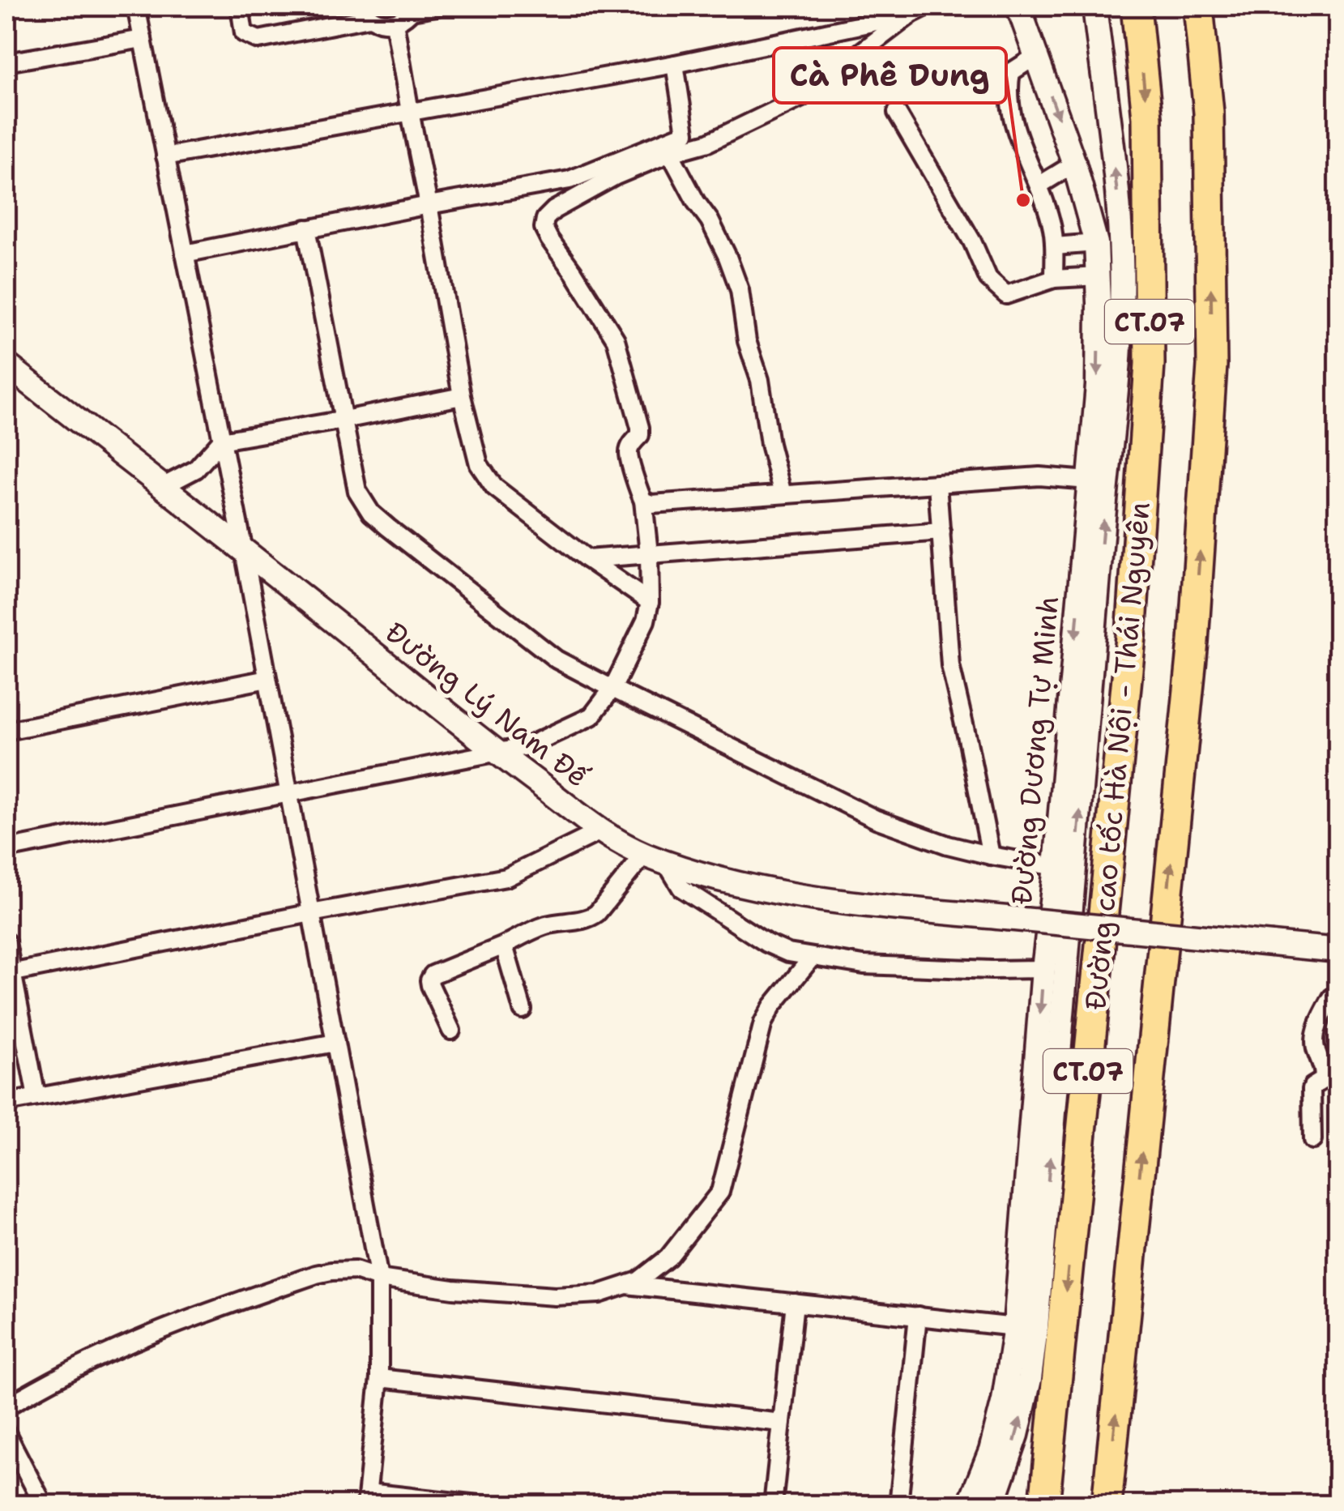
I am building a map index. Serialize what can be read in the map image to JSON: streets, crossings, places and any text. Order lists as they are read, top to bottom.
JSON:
{
  "streets": {
    "highway": ["CT.07", "Đường cao tốc Hà Nội - Thái Nguyên"],
    "street": ["Đường Lý Nam Đế", "Đường Dương Tự Minh"]
  },
  "places": ["Cà Phê Dung"]
}
